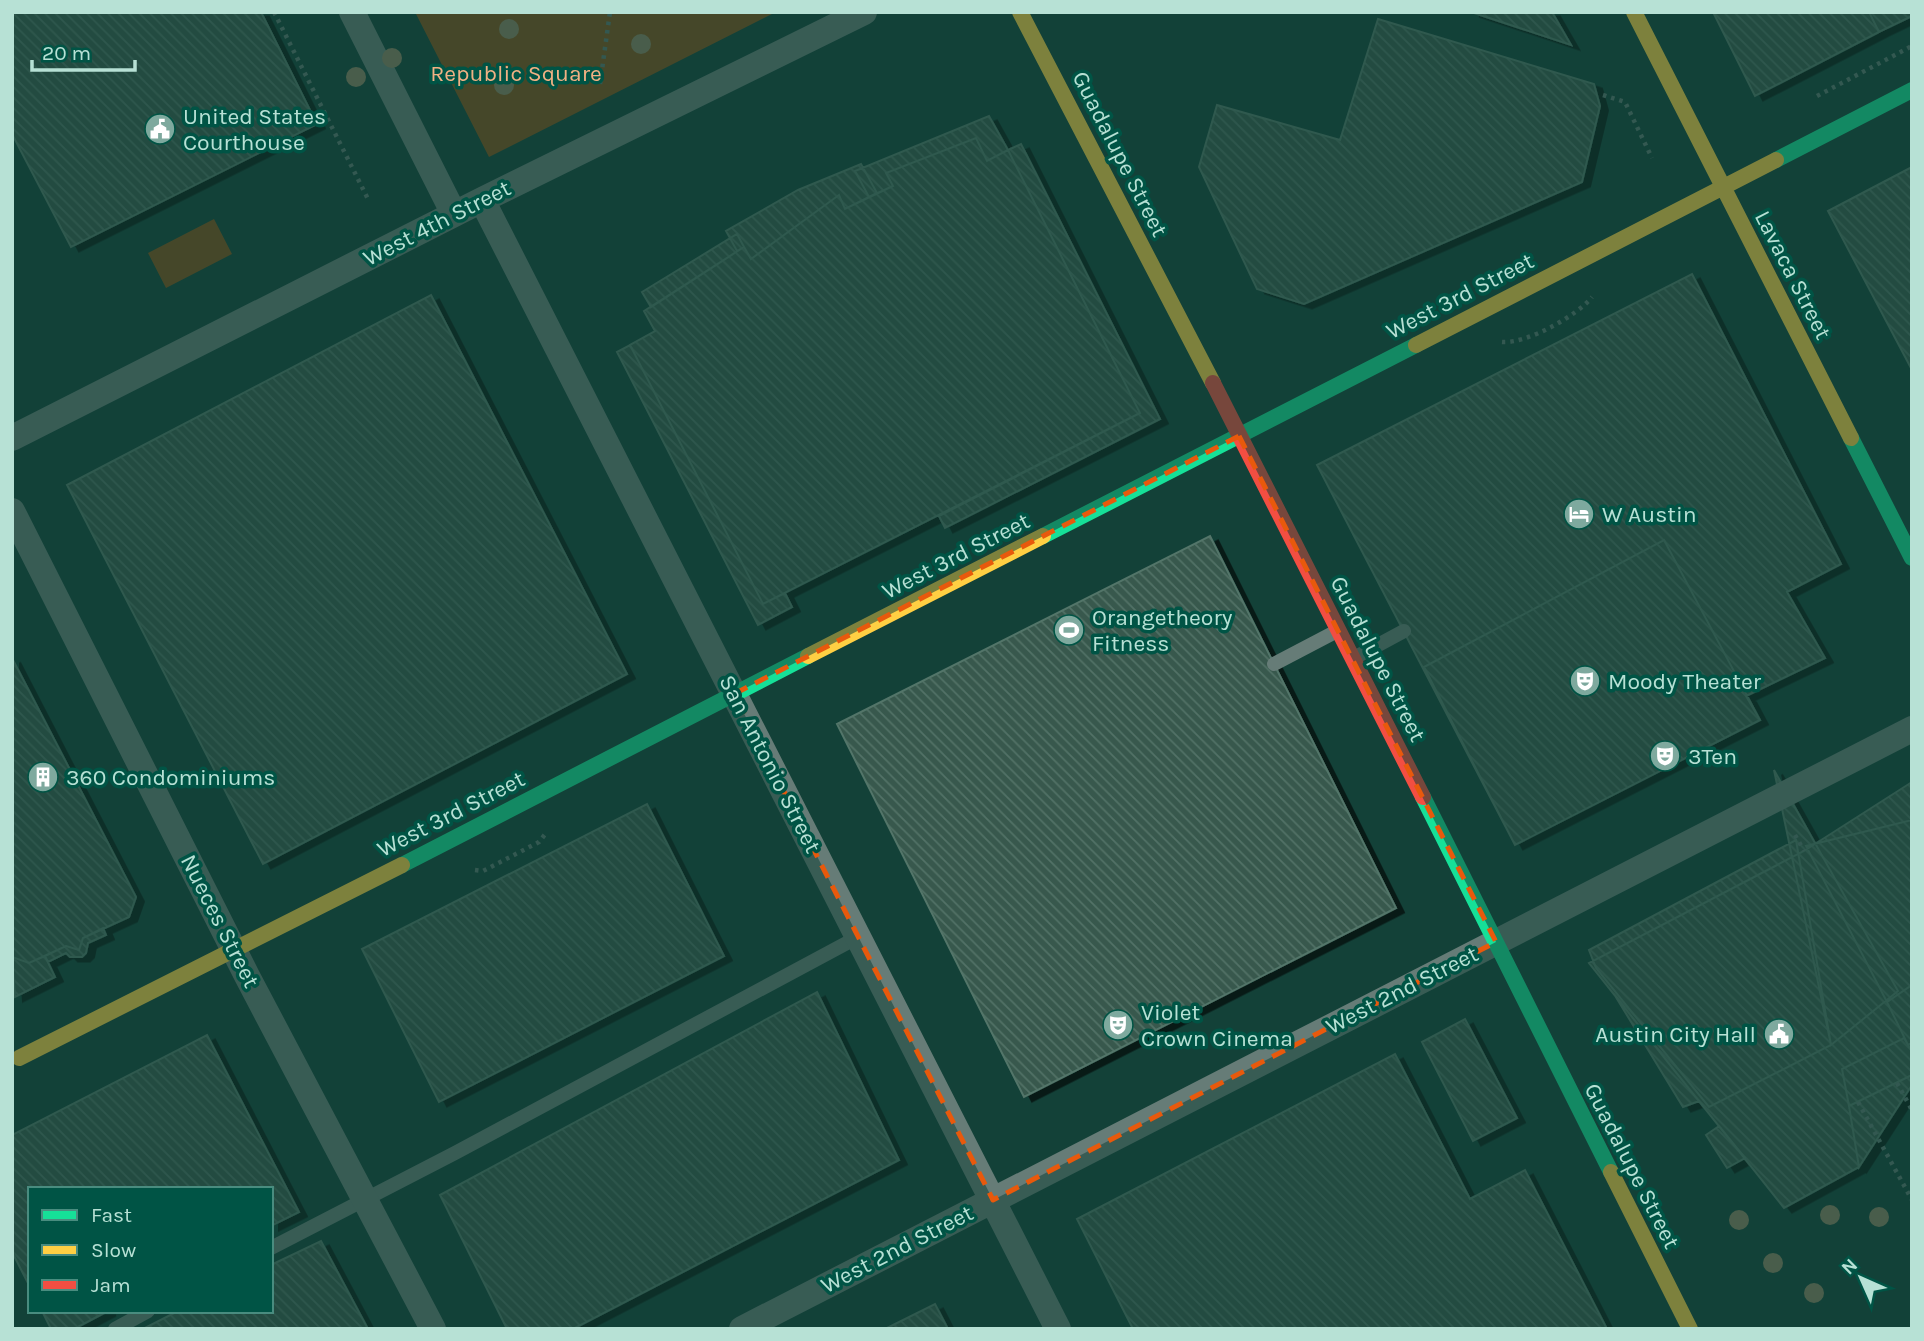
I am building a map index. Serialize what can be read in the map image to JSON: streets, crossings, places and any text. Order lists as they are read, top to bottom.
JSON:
{
  "streets": {
    "street": [
      "Guadalupe Street",
      "West 4th Street",
      "Lavaca Street",
      "West 3rd Street",
      "San Antonio Street",
      "Nueces Street",
      "West 2nd Street"
    ]
  },
  "crossings": [
    ["Guadalupe Street", "West 3rd Street"],
    ["Guadalupe Street", "West 2nd Street"],
    ["West 4th Street", "San Antonio Street"],
    ["Lavaca Street", "West 3rd Street"],
    ["West 3rd Street", "San Antonio Street"],
    ["West 3rd Street", "Nueces Street"],
    ["San Antonio Street", "West 2nd Street"]
  ],
  "parks": ["Republic Square"],
  "places": {
    "public building": ["United States Courthouse", "Austin City Hall"],
    "hotel": ["W Austin"],
    "sports": ["Orangetheory Fitness"],
    "theatre": ["Moody Theater", "3Ten", "Violet Crown Cinema"],
    "building": ["360 Condominiums"]
  },
  "legend": ["Fast", "Slow", "Jam"],
  "scale_bar": "20 m",
  "north": "top left"
}
